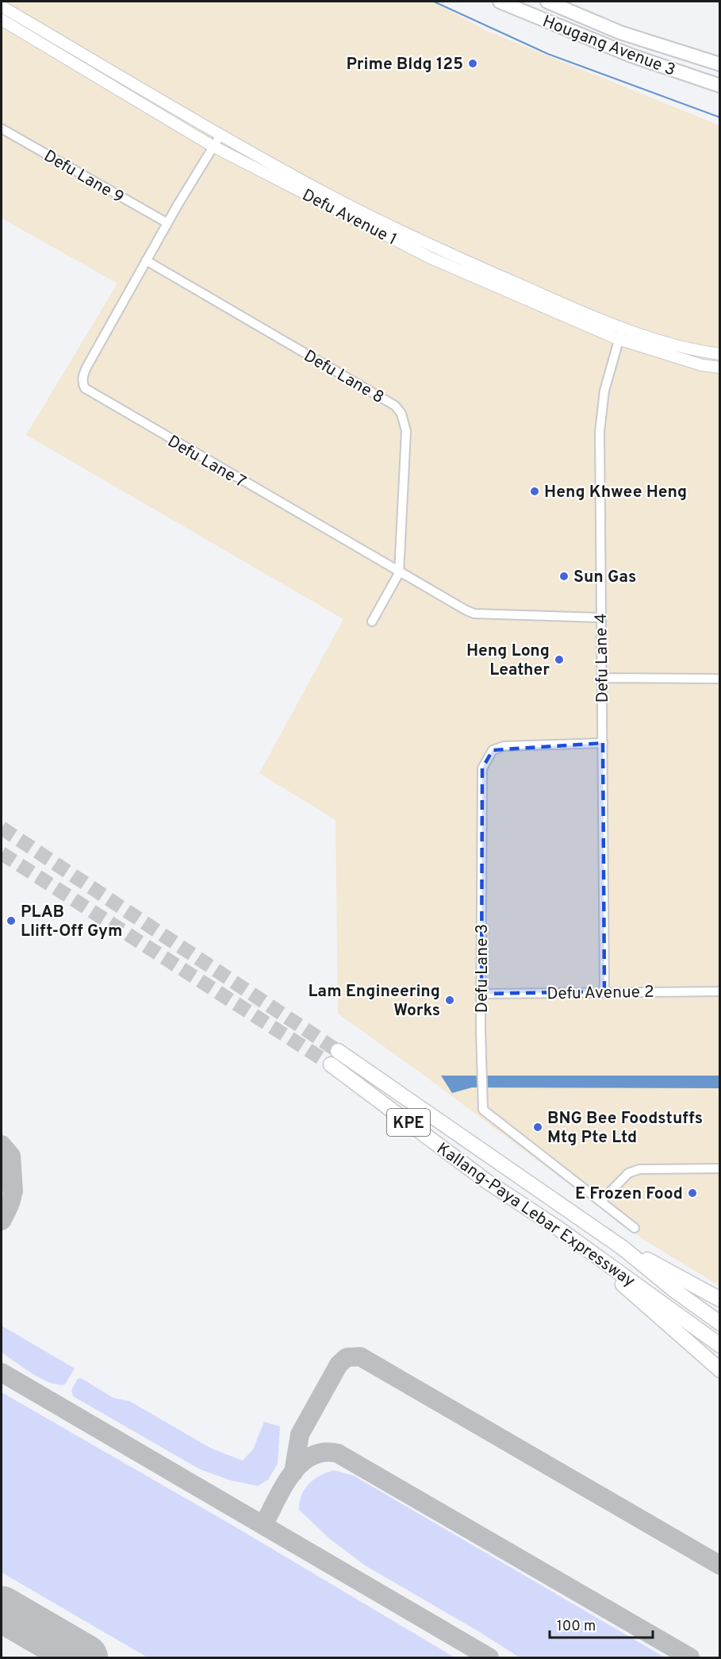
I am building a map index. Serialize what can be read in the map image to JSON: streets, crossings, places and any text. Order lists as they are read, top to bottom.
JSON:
{
  "streets": {
    "highway": ["Hougang Avenue 3", "KPE", "Kallang-Paya Lebar Expressway"],
    "main road": ["Defu Avenue 1"],
    "street": [
      "Defu Lane 9",
      "Defu Lane 8",
      "Defu Lane 7",
      "Defu Lane 4",
      "Defu Lane 3",
      "Defu Avenue 2"
    ]
  },
  "crossings": [
    ["Defu Lane 9", "Defu Lane 7"],
    ["Defu Avenue 1", "Defu Lane 7"],
    ["Defu Avenue 1", "Defu Lane 4"],
    ["Defu Lane 8", "Defu Lane 7"],
    ["Defu Lane 7", "Defu Lane 4"],
    ["Defu Lane 4", "Defu Lane 3"],
    ["Defu Lane 4", "Defu Avenue 2"],
    ["Defu Lane 3", "Defu Avenue 2"]
  ],
  "places": [
    "Prime Bldg 125",
    "Heng Khwee Heng",
    "Sun Gas",
    "Heng Long Leather",
    "PLAB LIift-Off Gym",
    "Lam Engineering Works",
    "BNG Bee Foodstuffs Mtg Pte Ltd",
    "E Frozen Food"
  ],
  "scale_bar": "100 m"
}
